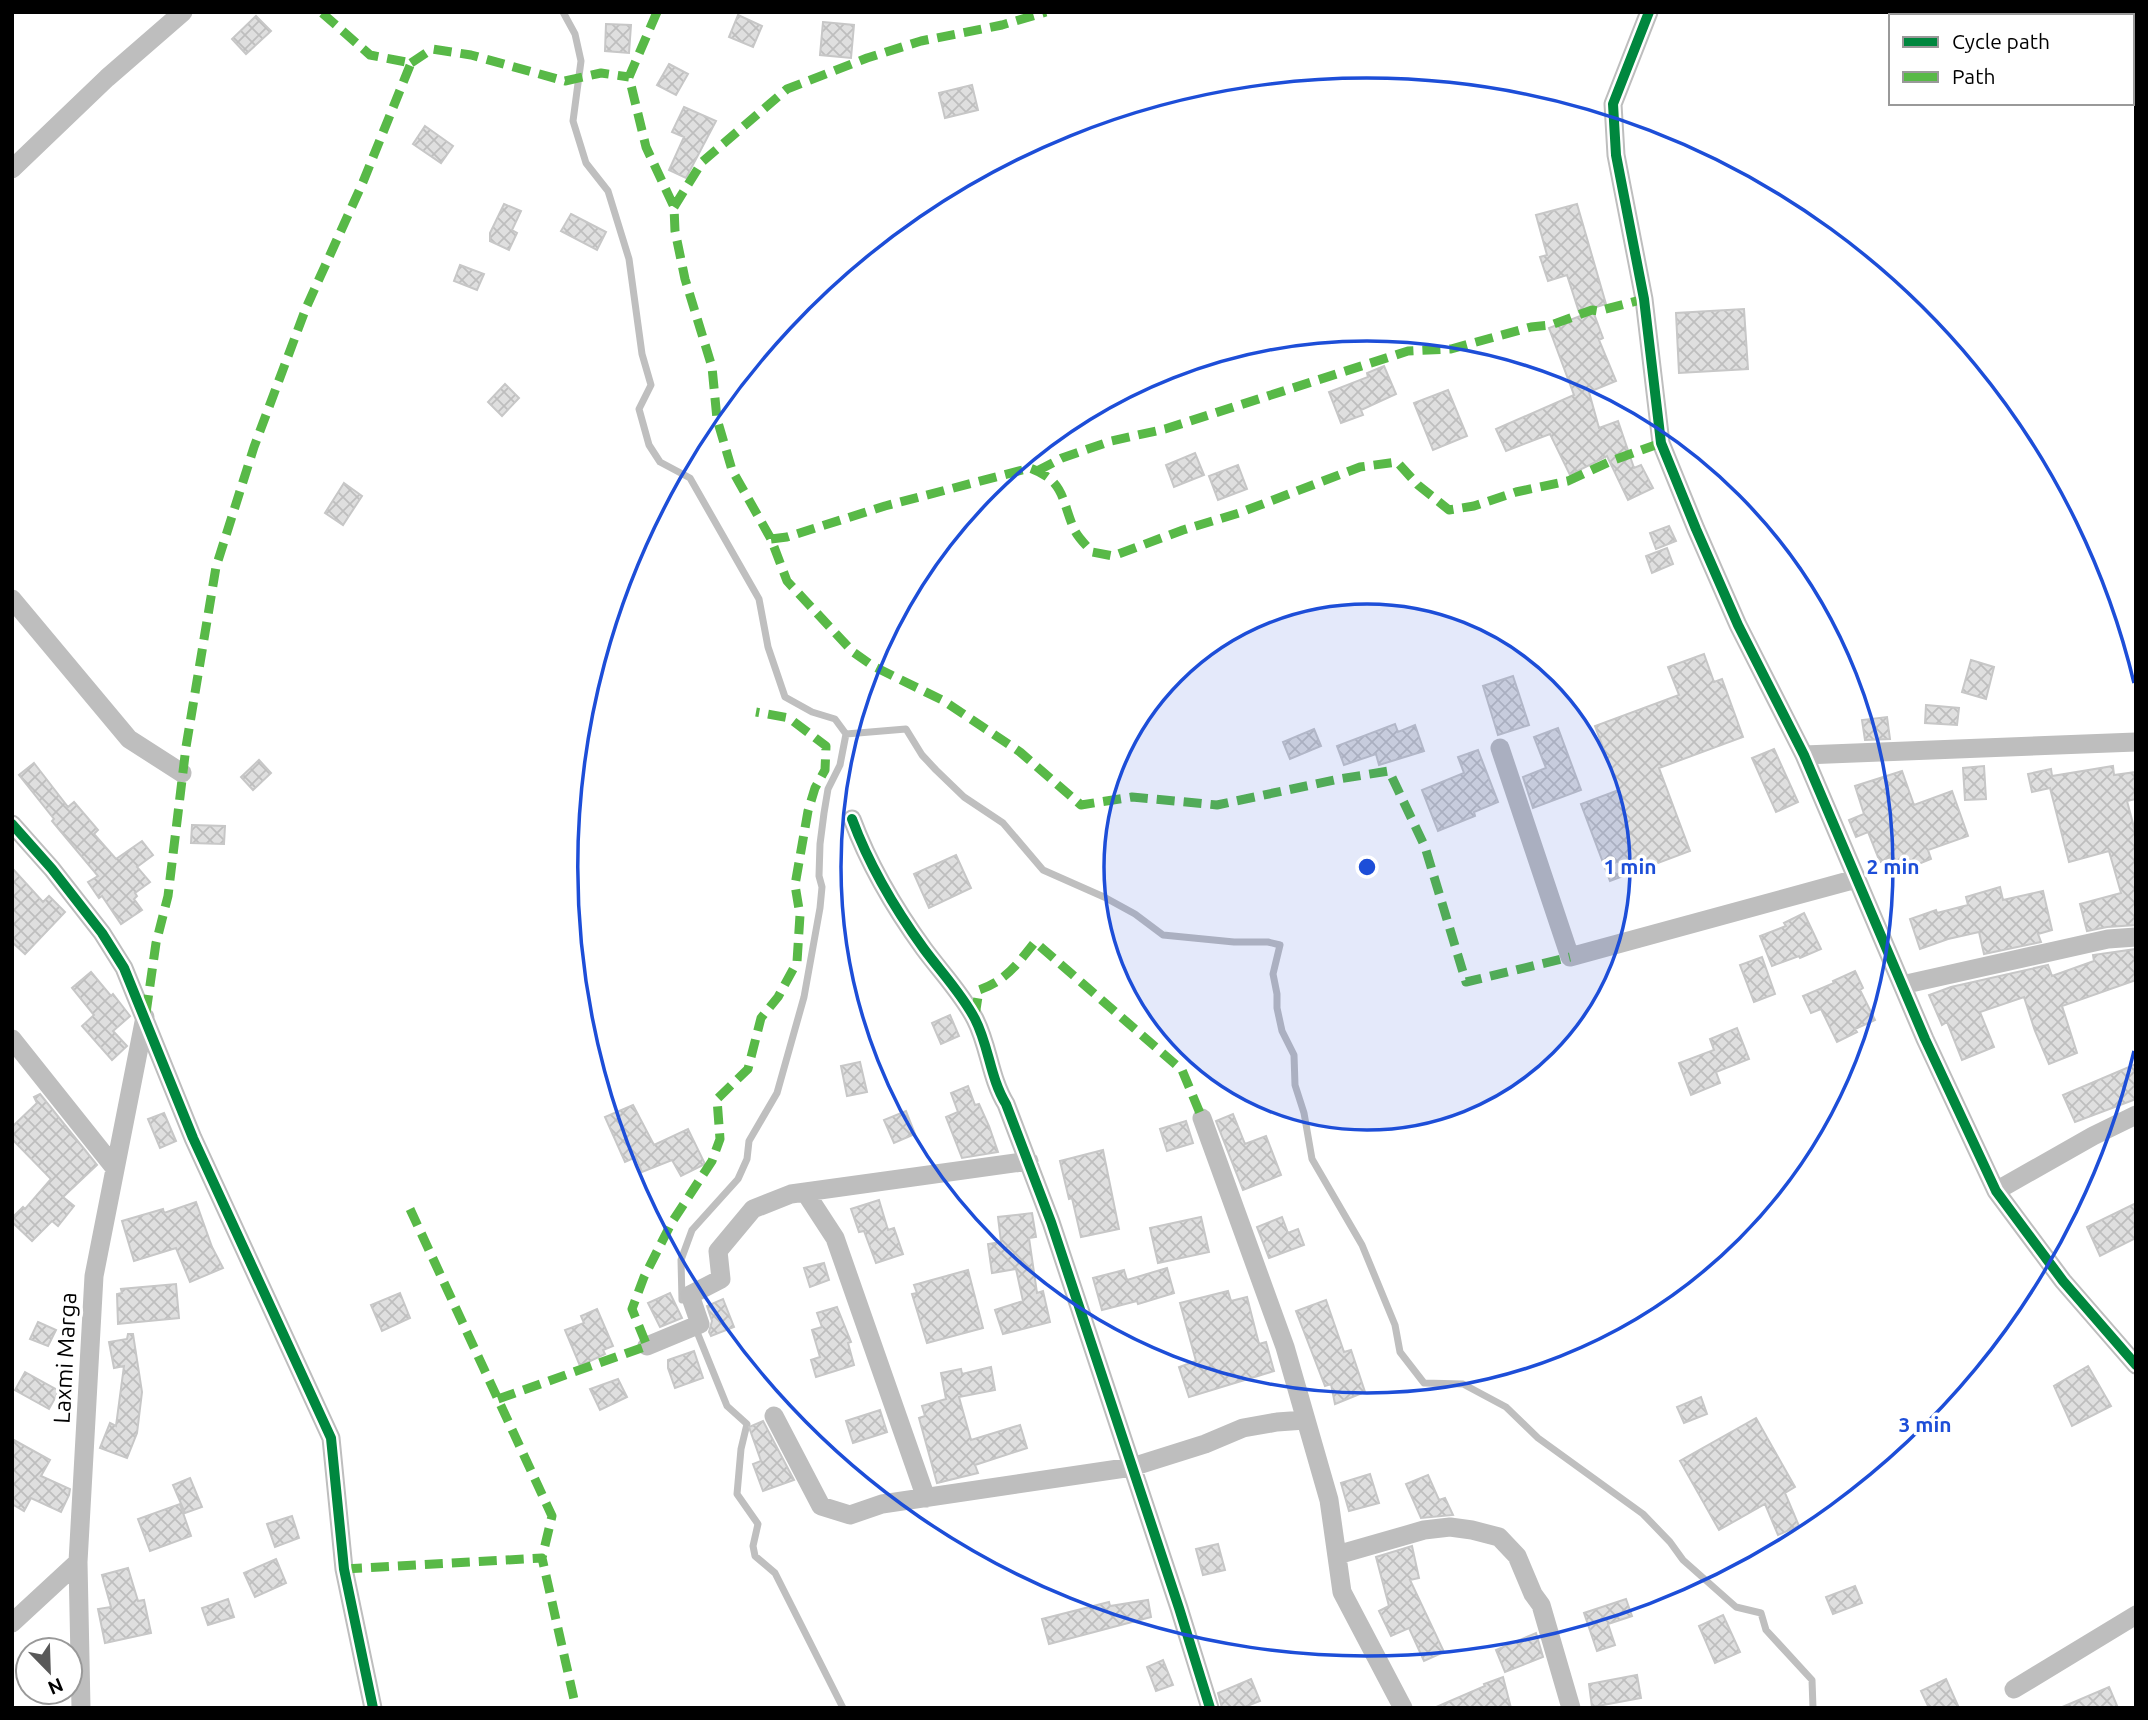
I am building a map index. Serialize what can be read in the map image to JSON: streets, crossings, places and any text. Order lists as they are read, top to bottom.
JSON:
{
  "streets": {
    "street": ["Laxmi Marga"]
  },
  "legend": ["Cycle path", "Path"],
  "north": "bottom right",
  "rings": ["1 min", "2 min", "3 min"]
}
